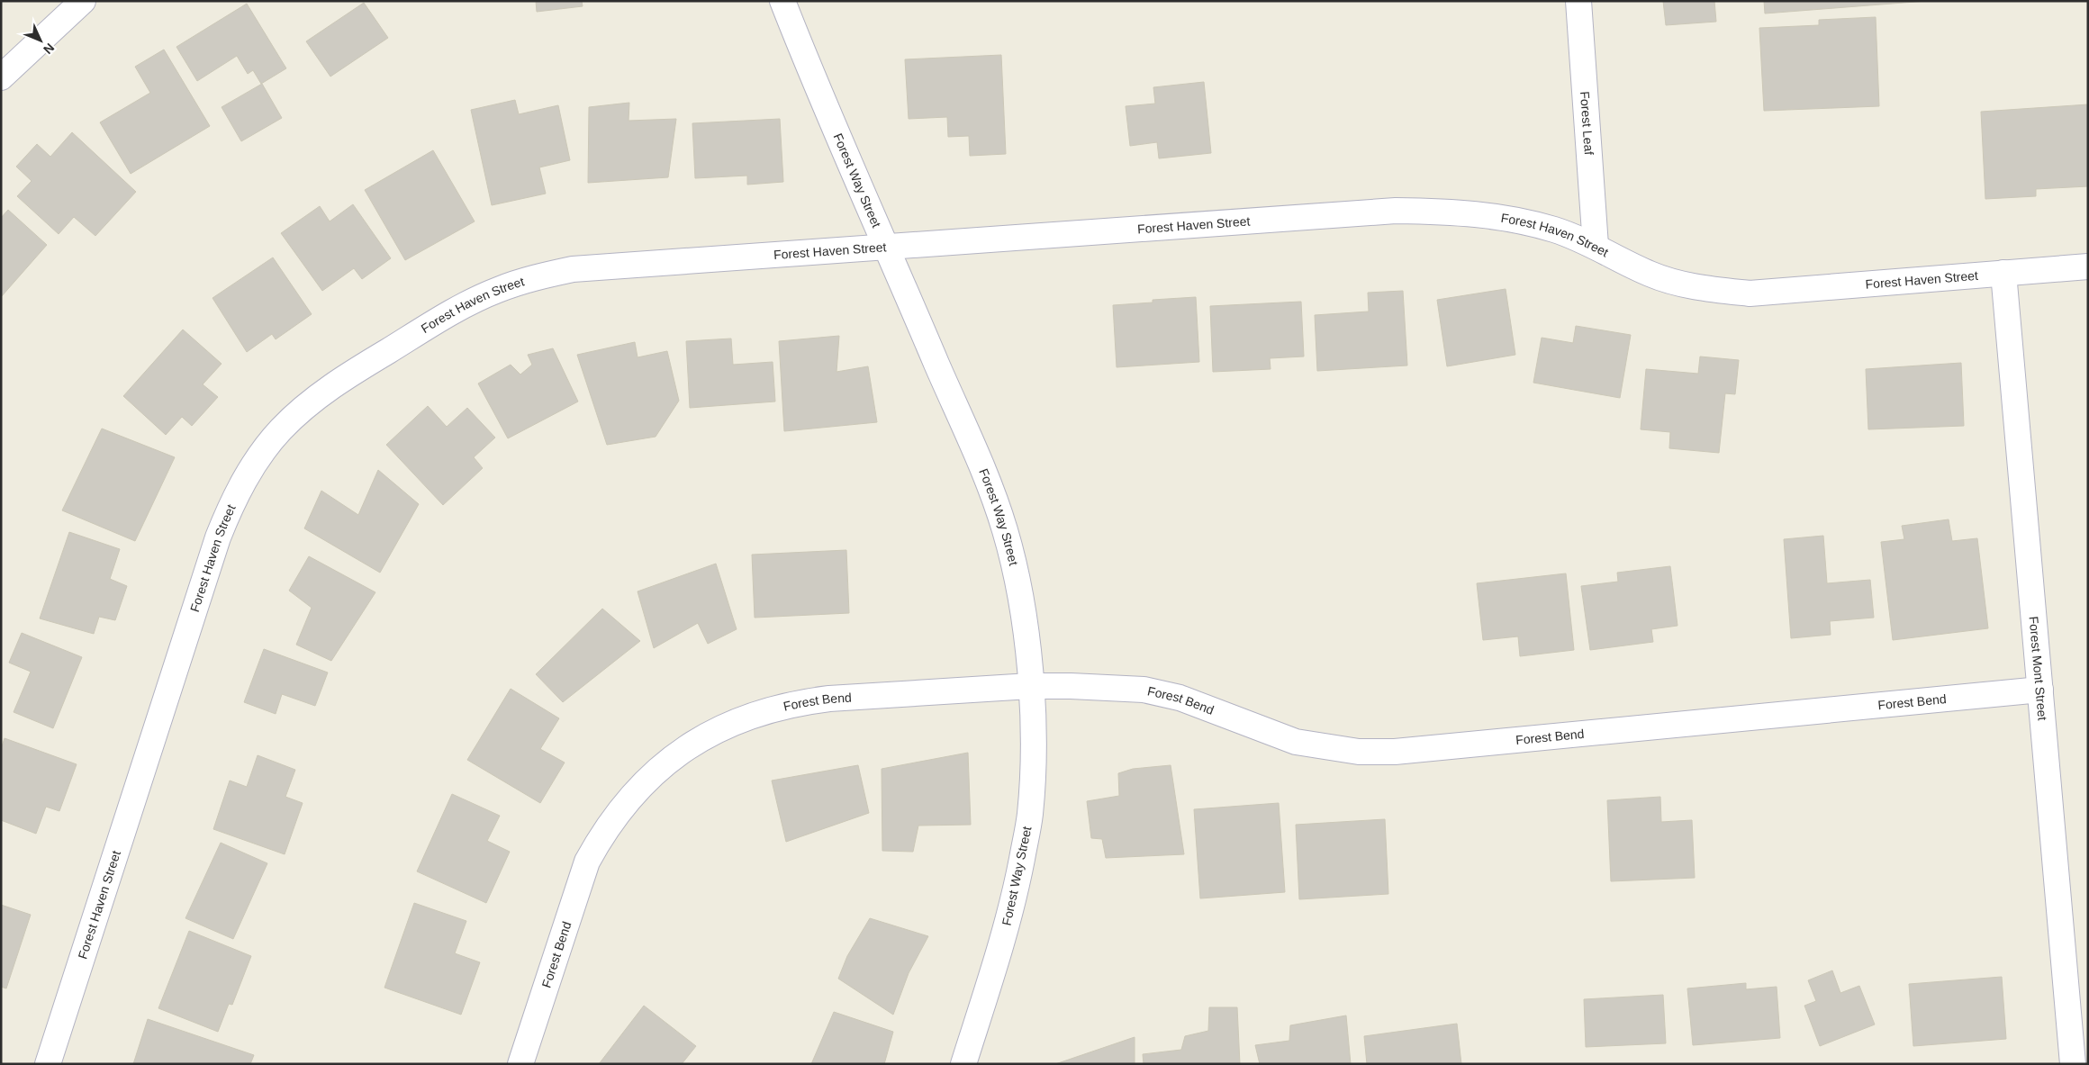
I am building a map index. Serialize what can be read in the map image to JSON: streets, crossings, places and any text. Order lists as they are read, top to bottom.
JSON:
{
  "streets": {
    "street": [
      "Forest Leaf",
      "Forest Way Street",
      "Forest Haven Street",
      "Forest Mont Street",
      "Forest Bend"
    ]
  },
  "crossings": [
    ["Forest Leaf", "Forest Haven Street"],
    ["Forest Way Street", "Forest Haven Street"],
    ["Forest Way Street", "Forest Bend"],
    ["Forest Haven Street", "Forest Mont Street"],
    ["Forest Mont Street", "Forest Bend"]
  ],
  "north": "bottom right"
}
